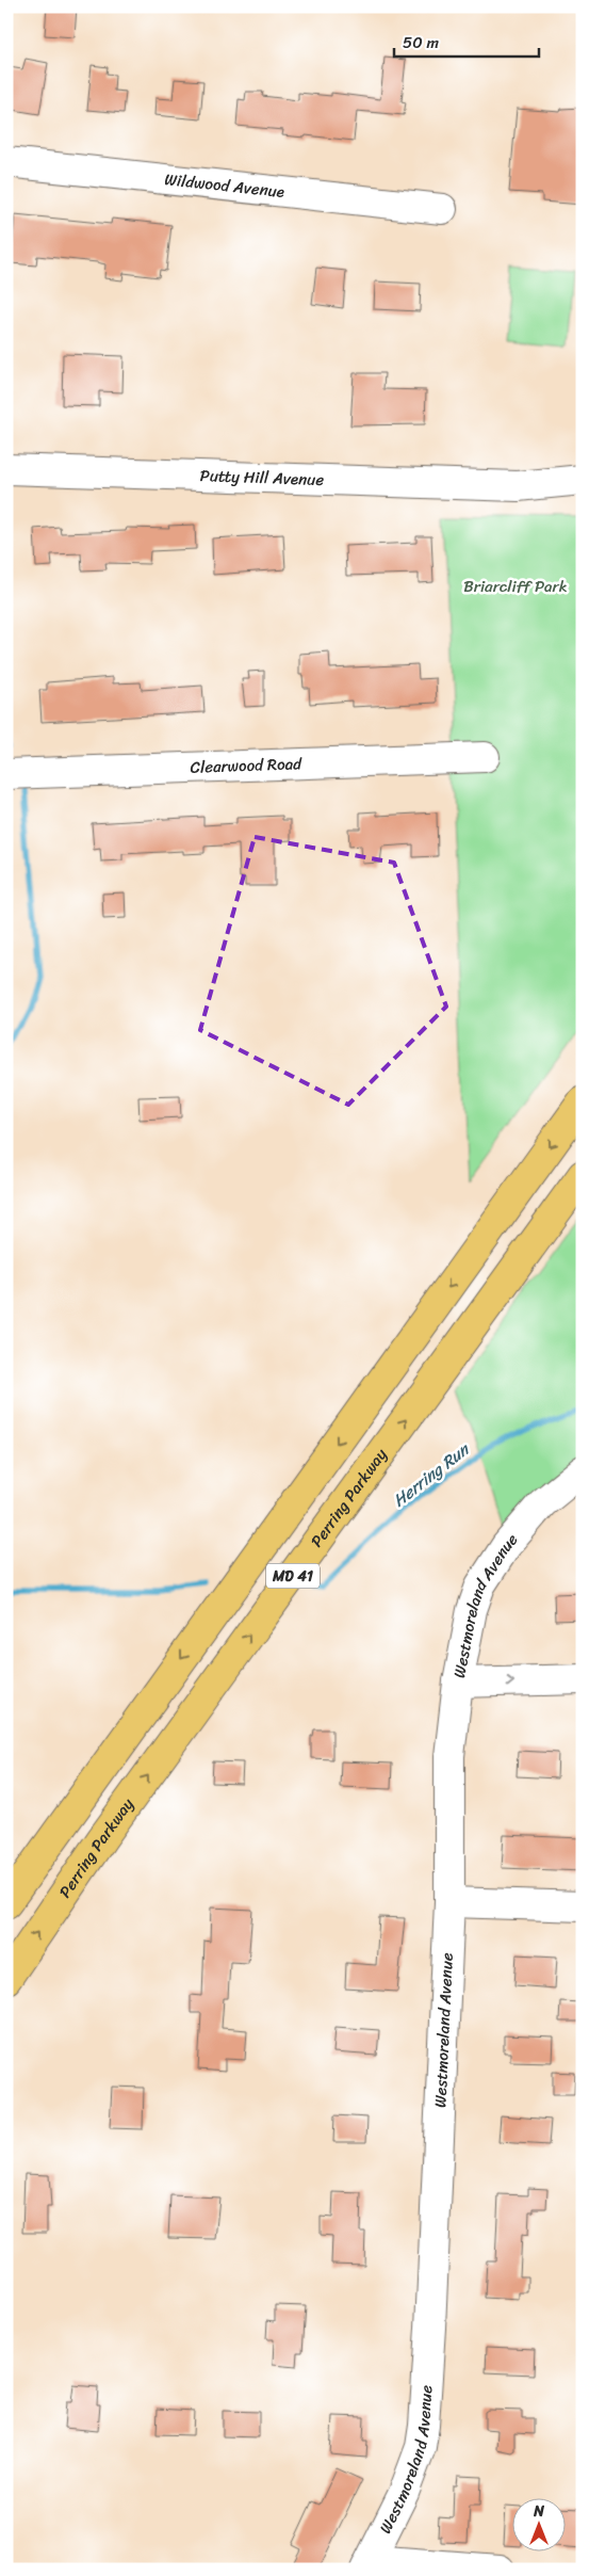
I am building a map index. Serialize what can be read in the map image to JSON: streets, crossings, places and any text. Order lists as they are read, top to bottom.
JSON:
{
  "streets": {
    "main road": ["Perring Parkway", "MD 41"],
    "street": [
      "Wildwood Avenue",
      "Putty Hill Avenue",
      "Clearwood Road",
      "Westmoreland Avenue"
    ]
  },
  "water": ["Herring Run"],
  "parks": ["Briarcliff Park"],
  "scale_bar": "50 m",
  "north": "top"
}
